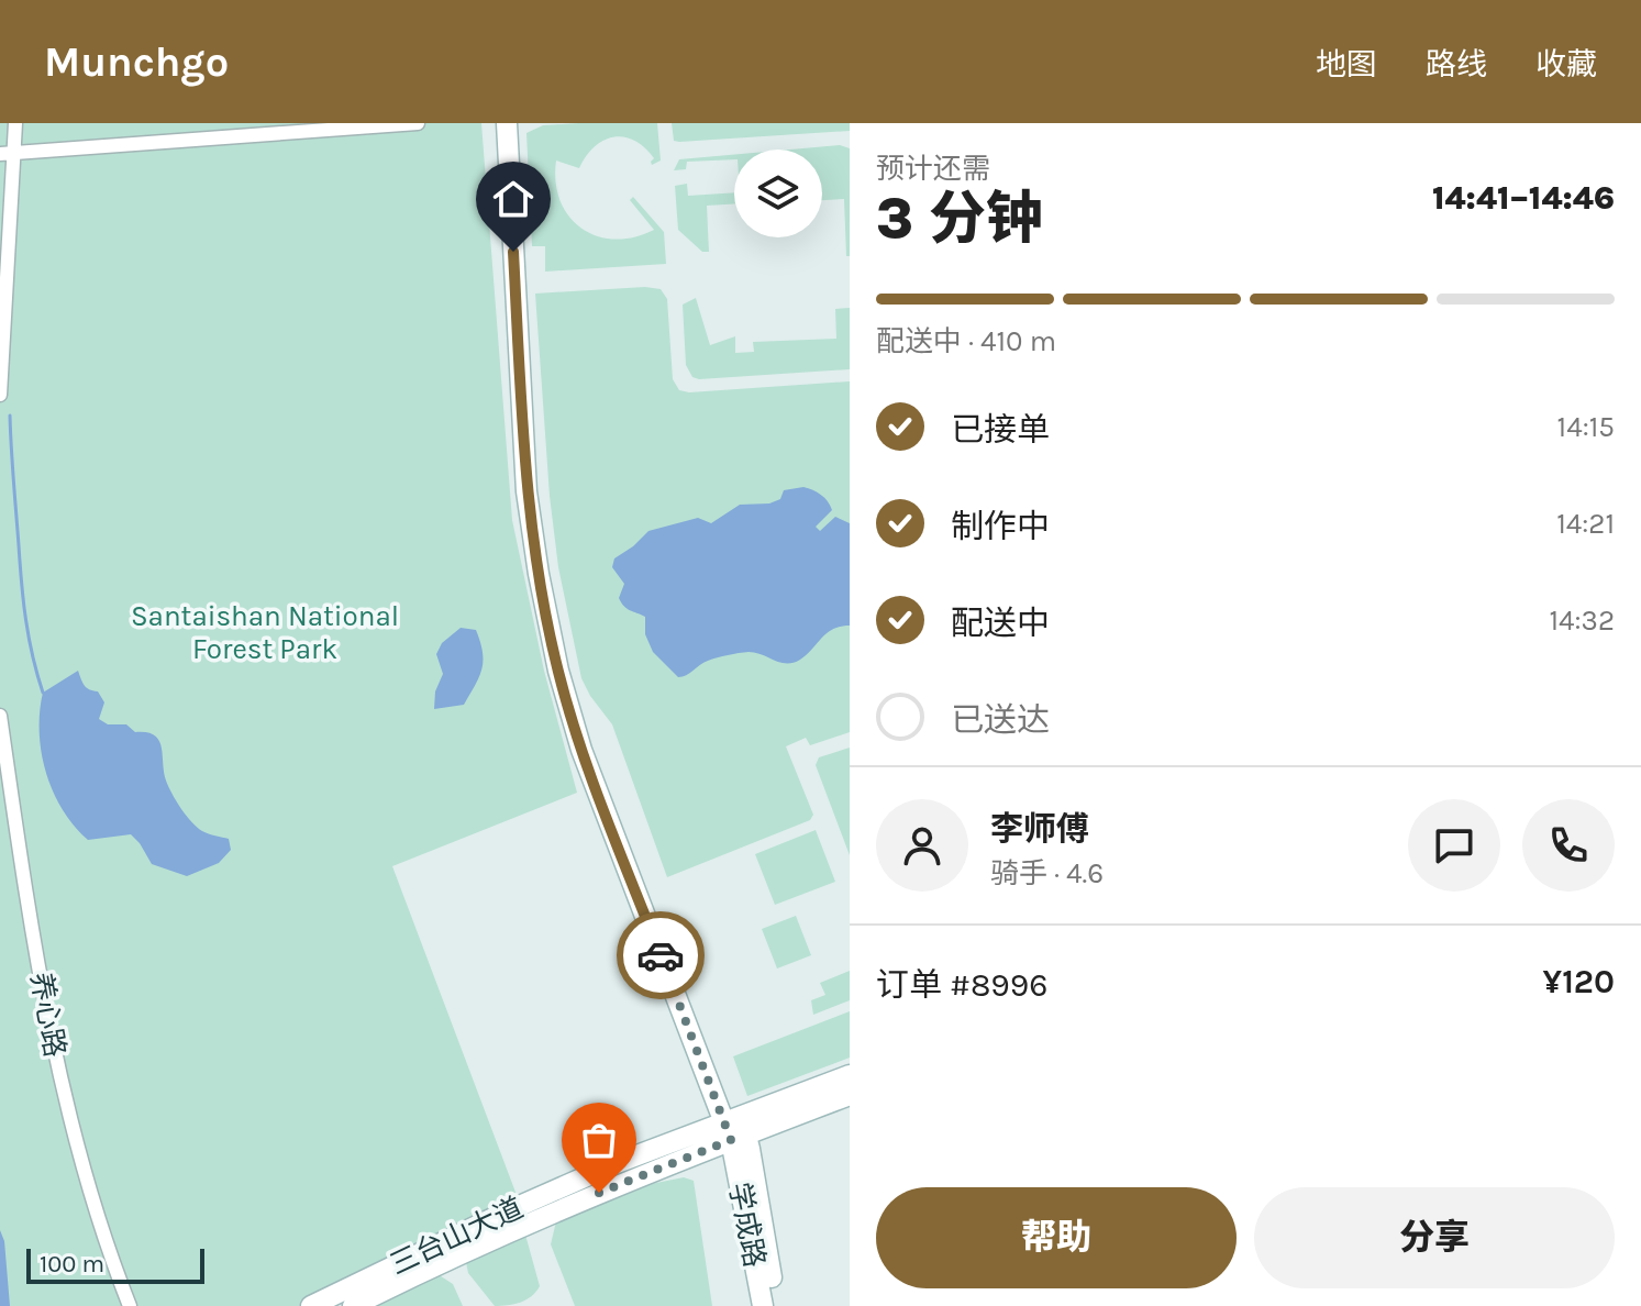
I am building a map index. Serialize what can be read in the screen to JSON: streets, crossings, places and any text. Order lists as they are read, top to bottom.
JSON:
{
  "streets": {
    "main road": ["学成路", "三台山大道"],
    "street": ["养心路"]
  },
  "crossings": [
    ["学成路", "三台山大道"]
  ],
  "parks": ["Santaishan National Forest Park"],
  "scale_bar": "100 m",
  "page": {
    "header": "Munchgo",
    "nav": ["地图", "路线", "收藏"],
    "heading": ["3 分钟", "预计还需", "14:41–14:46"],
    "panel": [
      "李师傅",
      "骑手 · 4.6",
      "订单 #8996",
      "¥120"
    ],
    "bar": "配送中 · 410 m",
    "list": [
      ["已接单", "14:15"],
      ["制作中", "14:21"],
      ["配送中", "14:32"],
      "已送达"
    ],
    "buttons": ["帮助", "分享"],
    "scale": "100 m"
  }
}
